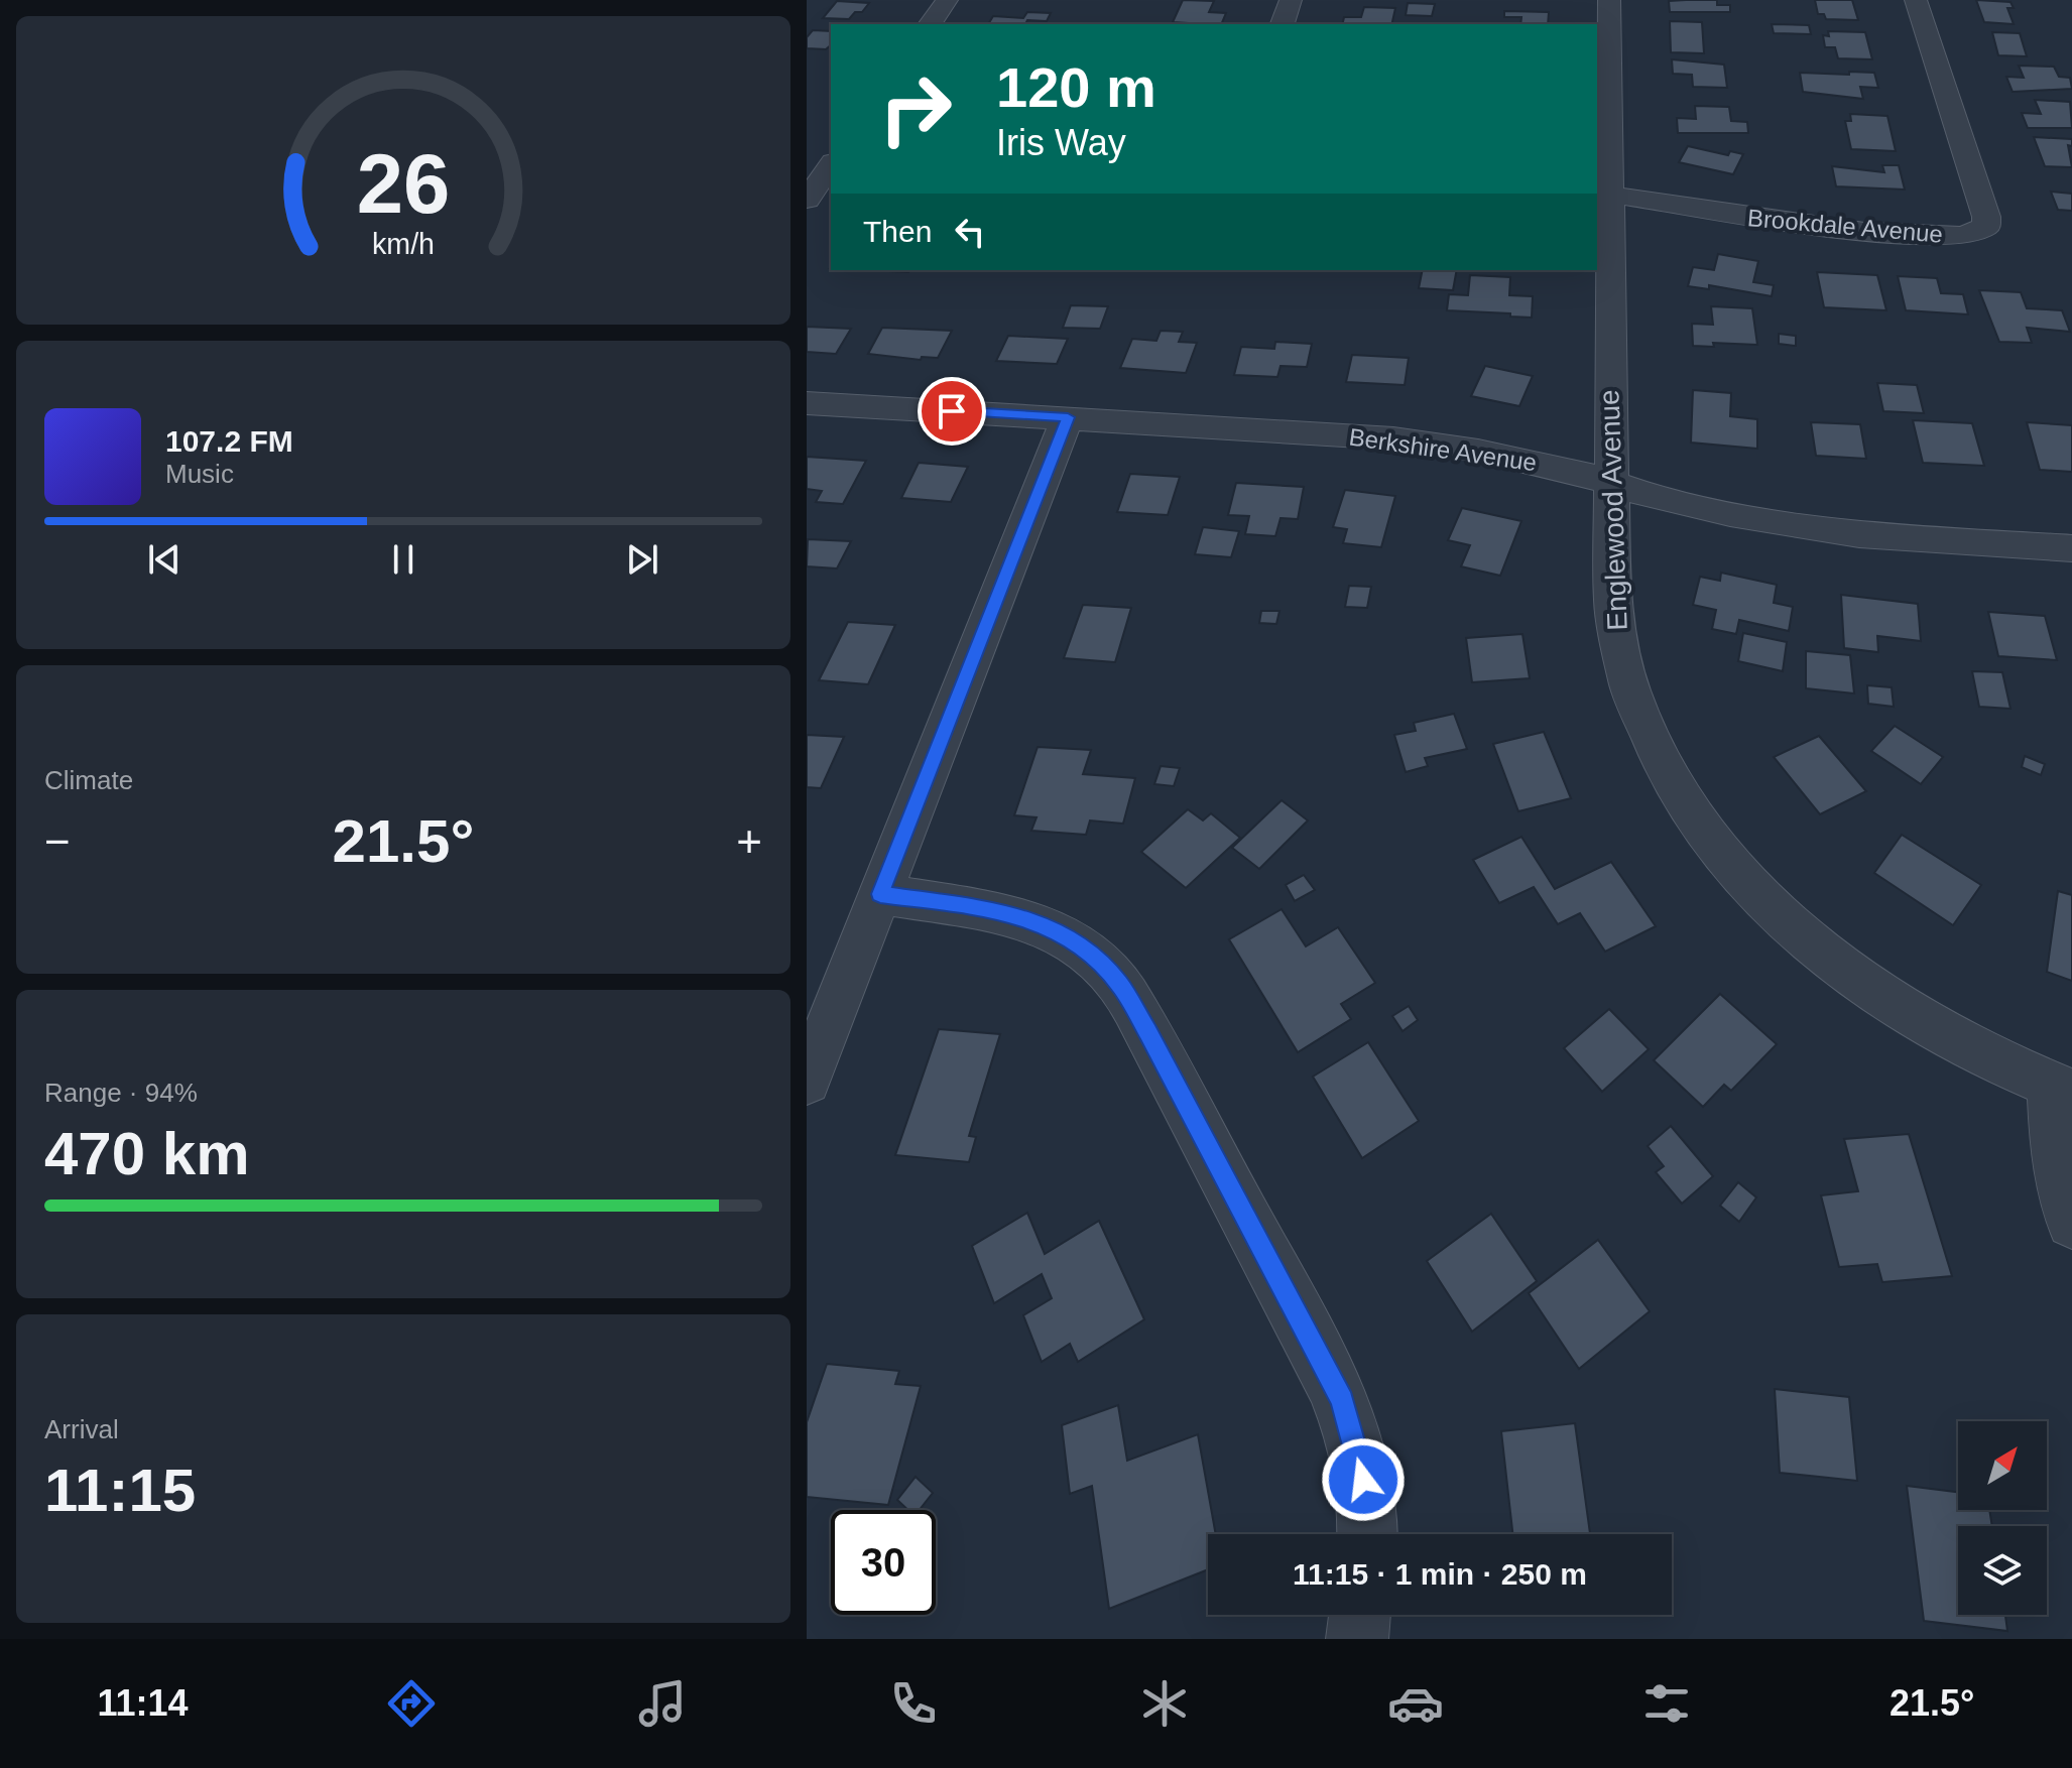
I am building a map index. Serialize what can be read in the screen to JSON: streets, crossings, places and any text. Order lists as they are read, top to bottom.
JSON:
{
  "streets": {
    "street": ["Brookdale Avenue", "Berkshire Avenue", "Englewood Avenue"]
  },
  "crossings": [
    ["Brookdale Avenue", "Englewood Avenue"],
    ["Berkshire Avenue", "Englewood Avenue"]
  ],
  "north": "top right",
  "page": {
    "turn": ["120 m", "Iris Way"],
    "then": "Then",
    "song": ["107.2 FM", "Music"],
    "tile": [
      "Climate",
      ["Range · 94%", "470 km"],
      ["Arrival", "11:15"]
    ],
    "heat": ["−", "21.5°", "+"],
    "limit": "30",
    "trip": "11:15 · 1 min · 250 m",
    "tabs": ["11:14", "21.5°"],
    "gauge": ["26", "km/h"]
  }
}
